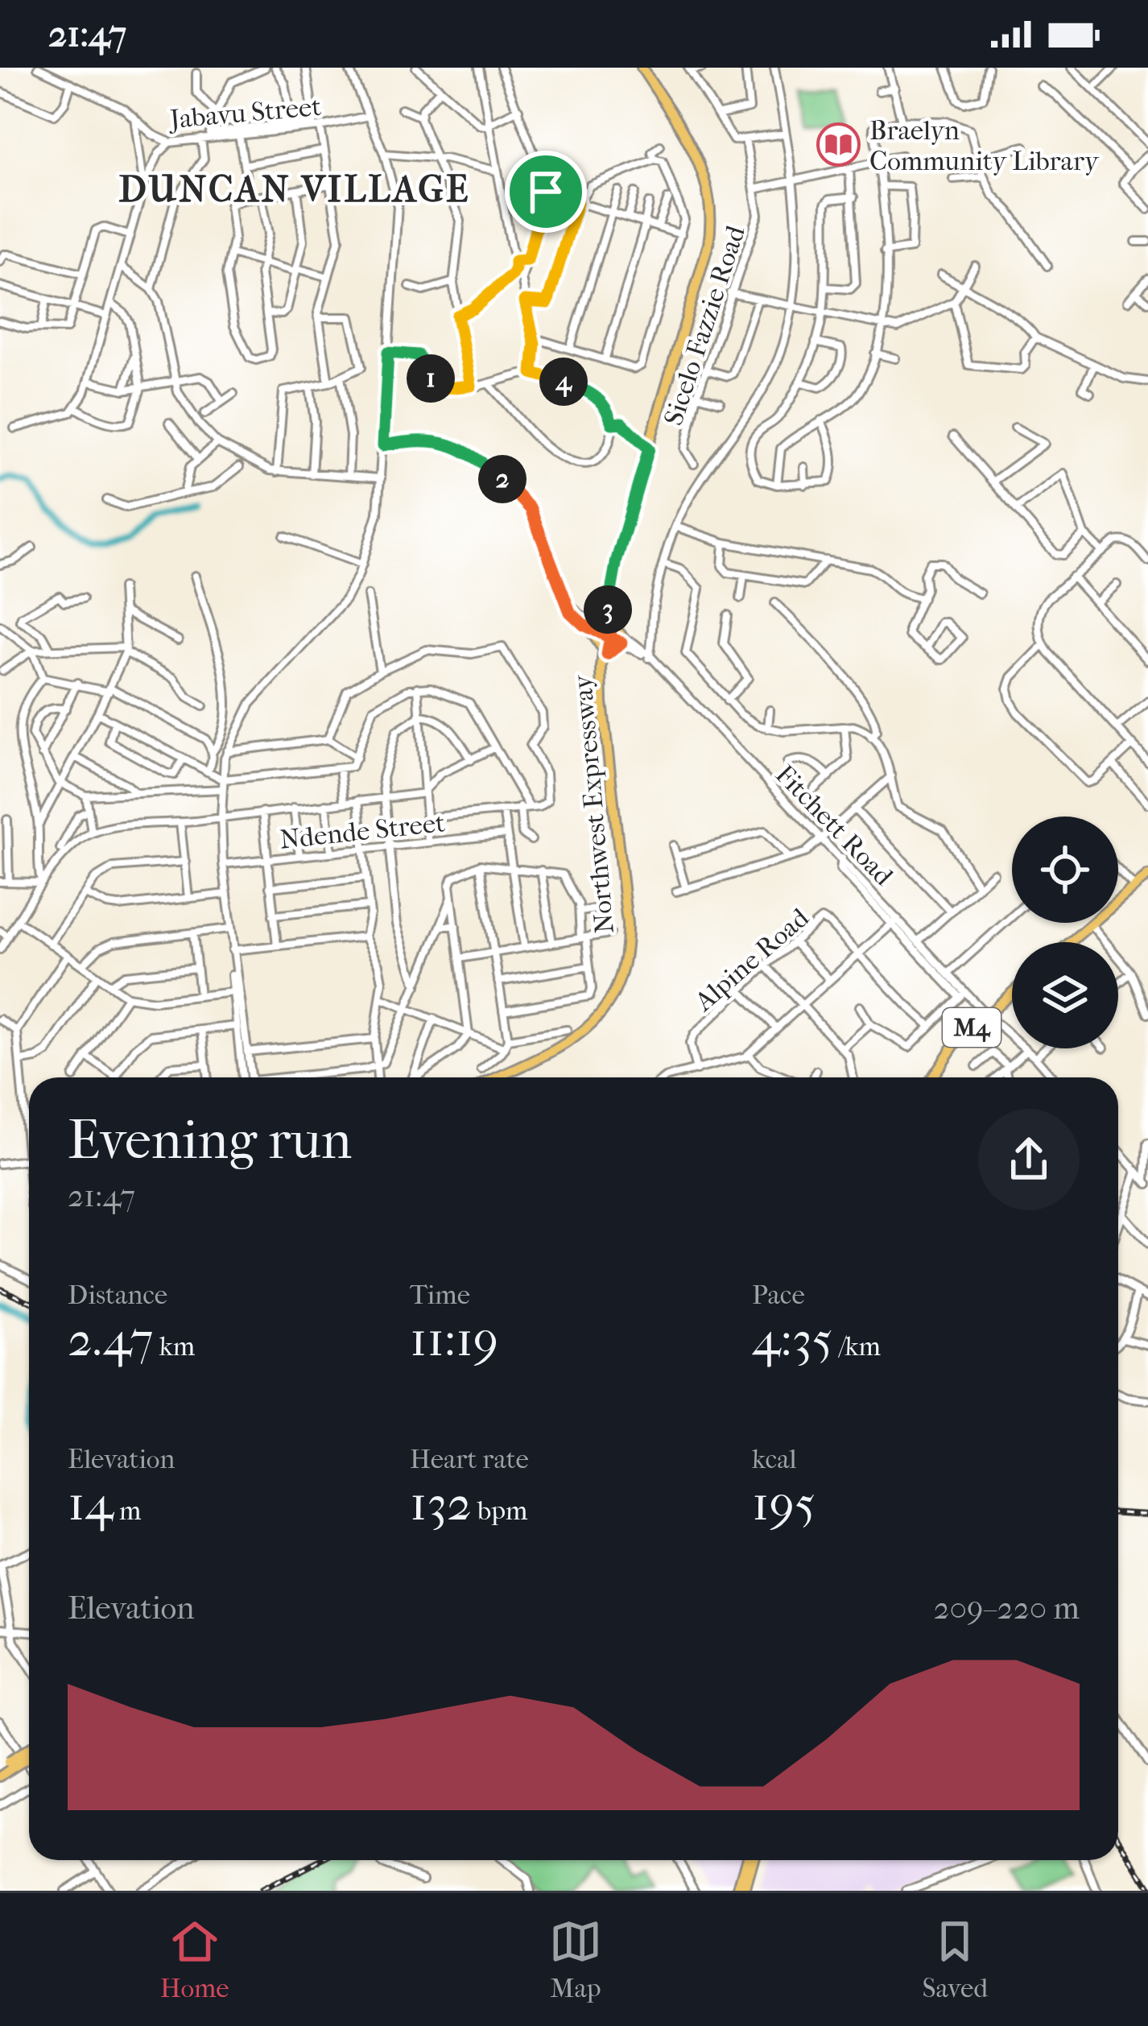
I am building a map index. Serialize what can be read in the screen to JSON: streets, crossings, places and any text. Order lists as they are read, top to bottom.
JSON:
{
  "streets": {
    "main road": ["Northwest Expressway", "M4"],
    "street": [
      "Jabavu Street",
      "Sicelo Fazzie Road",
      "Fitchett Road",
      "Ndende Street",
      "Alpine Road"
    ]
  },
  "crossings": [
    ["Northwest Expressway", "Fitchett Road"],
    ["Fitchett Road", "M4"]
  ],
  "districts": ["DUNCAN VILLAGE"],
  "places": {
    "library": ["Braelyn Community Library"]
  },
  "page": {
    "status": "21:47",
    "pins": [
      "1",
      "4",
      "2",
      "3"
    ],
    "heading": ["Evening run", "21:47"],
    "stats": [
      ["Distance", "2.47 km"],
      ["Time", "11:19"],
      ["Pace", "4:35 /km"],
      ["Elevation", "14 m"],
      ["Heart rate", "132 bpm"],
      ["kcal", "195"]
    ],
    "chart": ["Elevation", "209–220 m"],
    "tabs": ["Home", "Map", "Saved"]
  }
}
